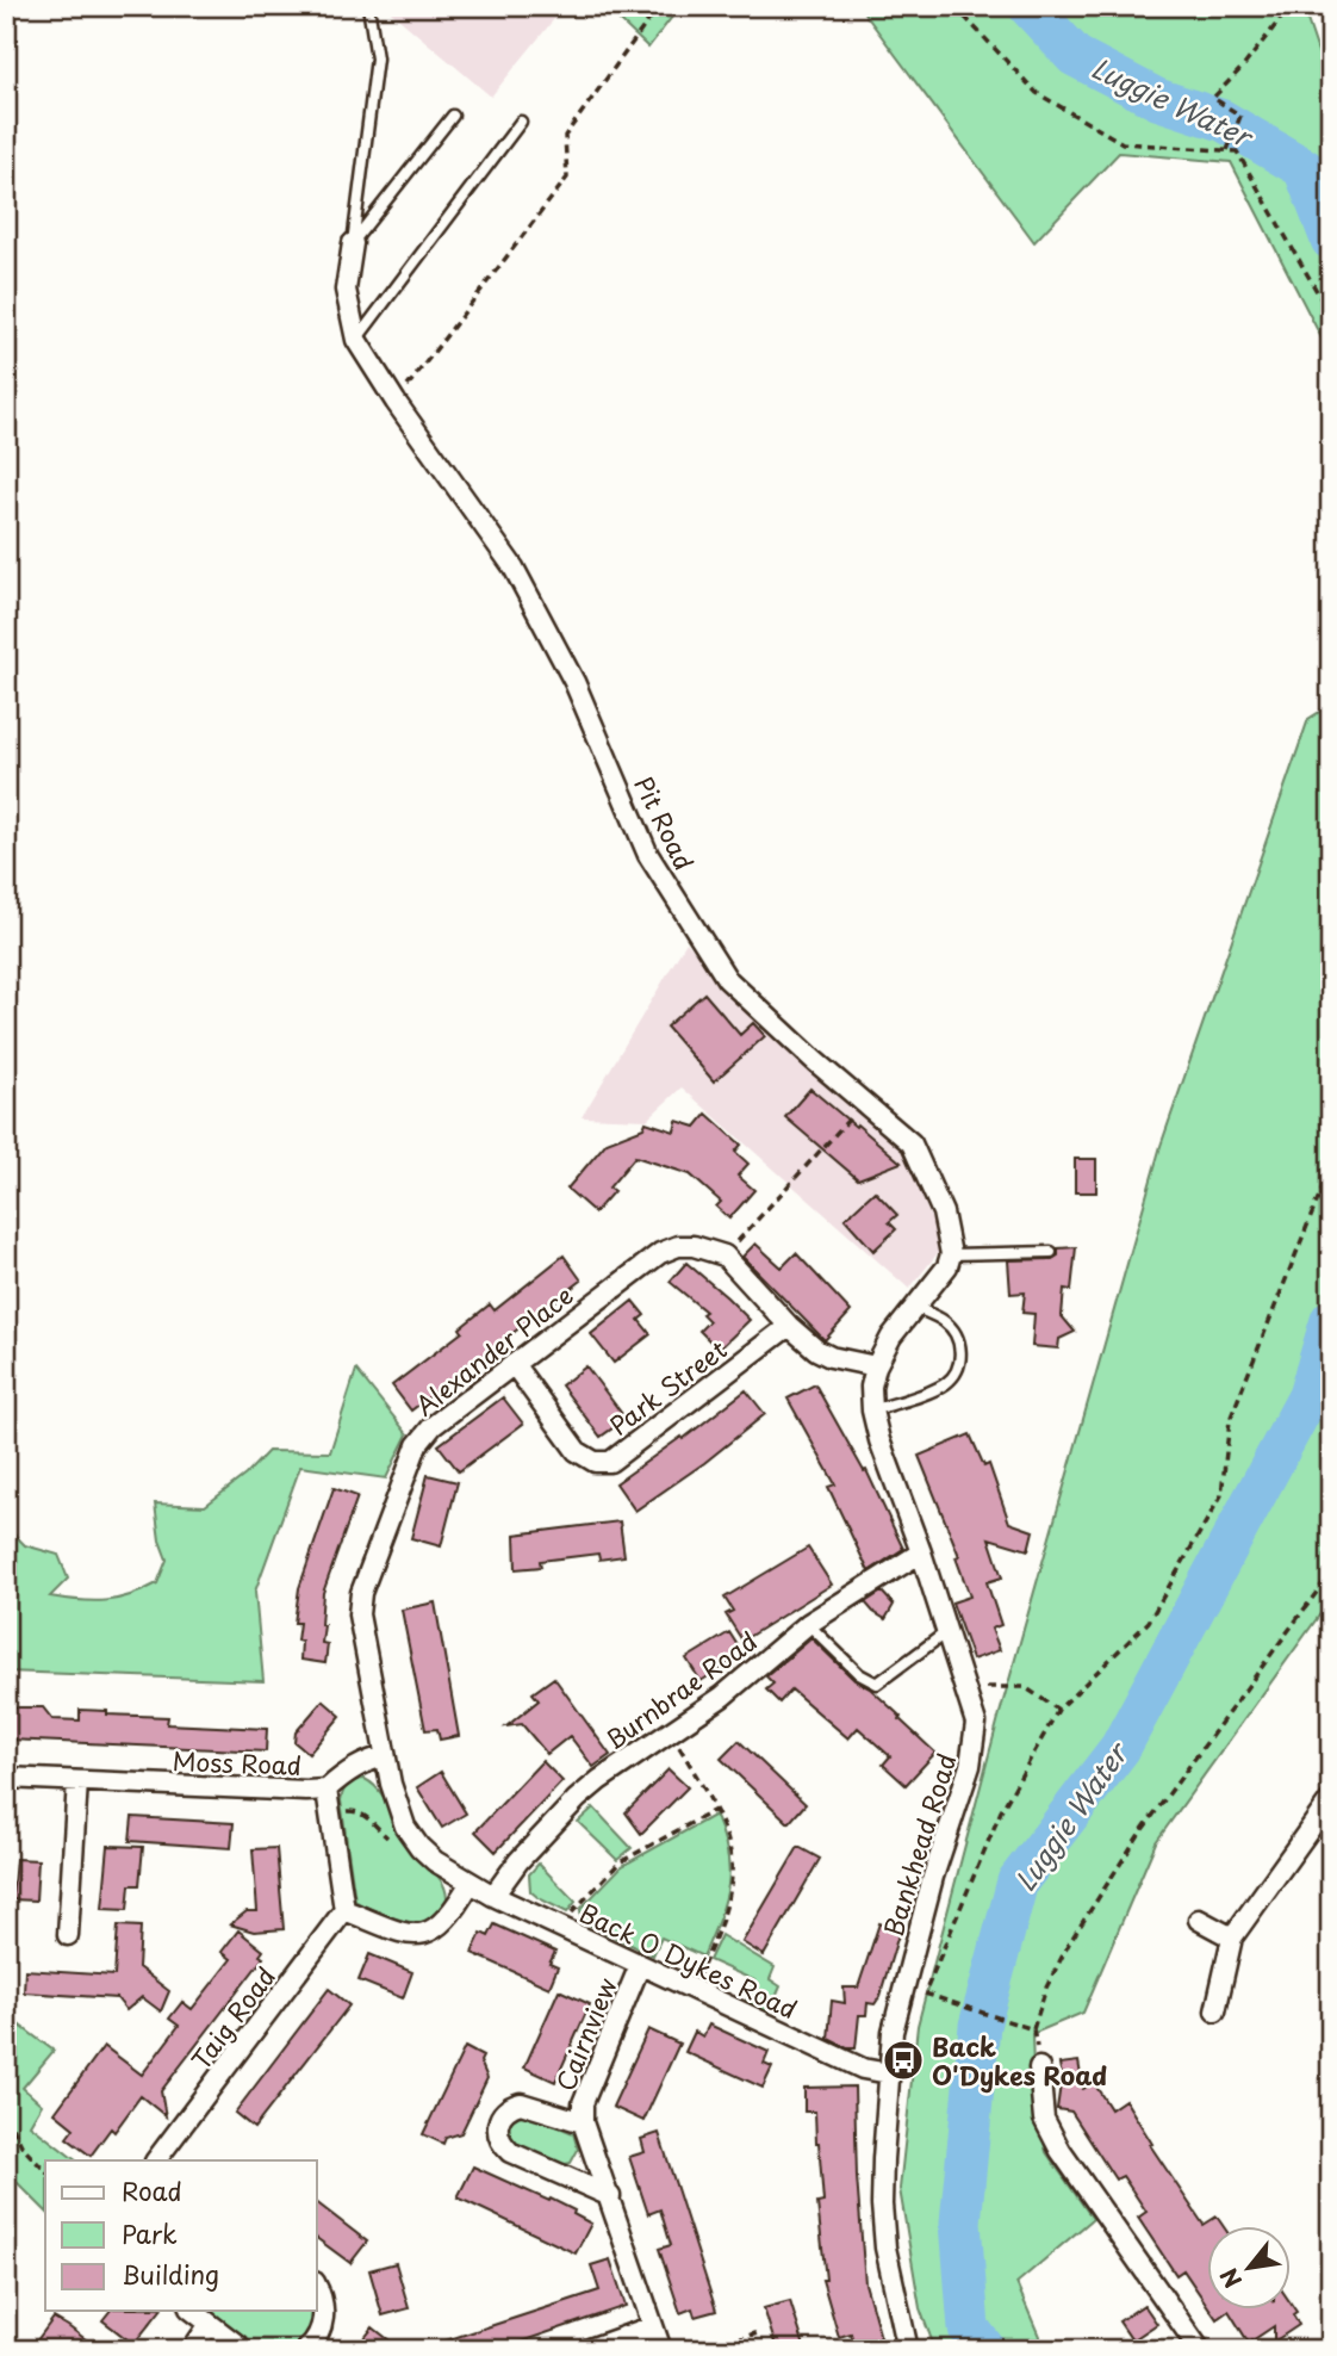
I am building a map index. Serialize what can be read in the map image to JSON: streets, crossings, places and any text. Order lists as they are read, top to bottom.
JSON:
{
  "streets": {
    "street": [
      "Pit Road",
      "Alexander Place",
      "Park Street",
      "Burnbrae Road",
      "Moss Road",
      "Bankhead Road",
      "Back O Dykes Road",
      "Taig Road",
      "Cairnview"
    ]
  },
  "crossings": [
    ["Alexander Place", "Park Street"],
    ["Alexander Place", "Moss Road"],
    ["Alexander Place", "Back O Dykes Road"],
    ["Burnbrae Road", "Bankhead Road"],
    ["Burnbrae Road", "Back O Dykes Road"],
    ["Bankhead Road", "Back O Dykes Road"],
    ["Back O Dykes Road", "Cairnview"]
  ],
  "water": ["Luggie Water"],
  "places": {
    "bus stop": ["Back O'Dykes Road"]
  },
  "legend": ["Road", "Park", "Building"],
  "north": "bottom left"
}
